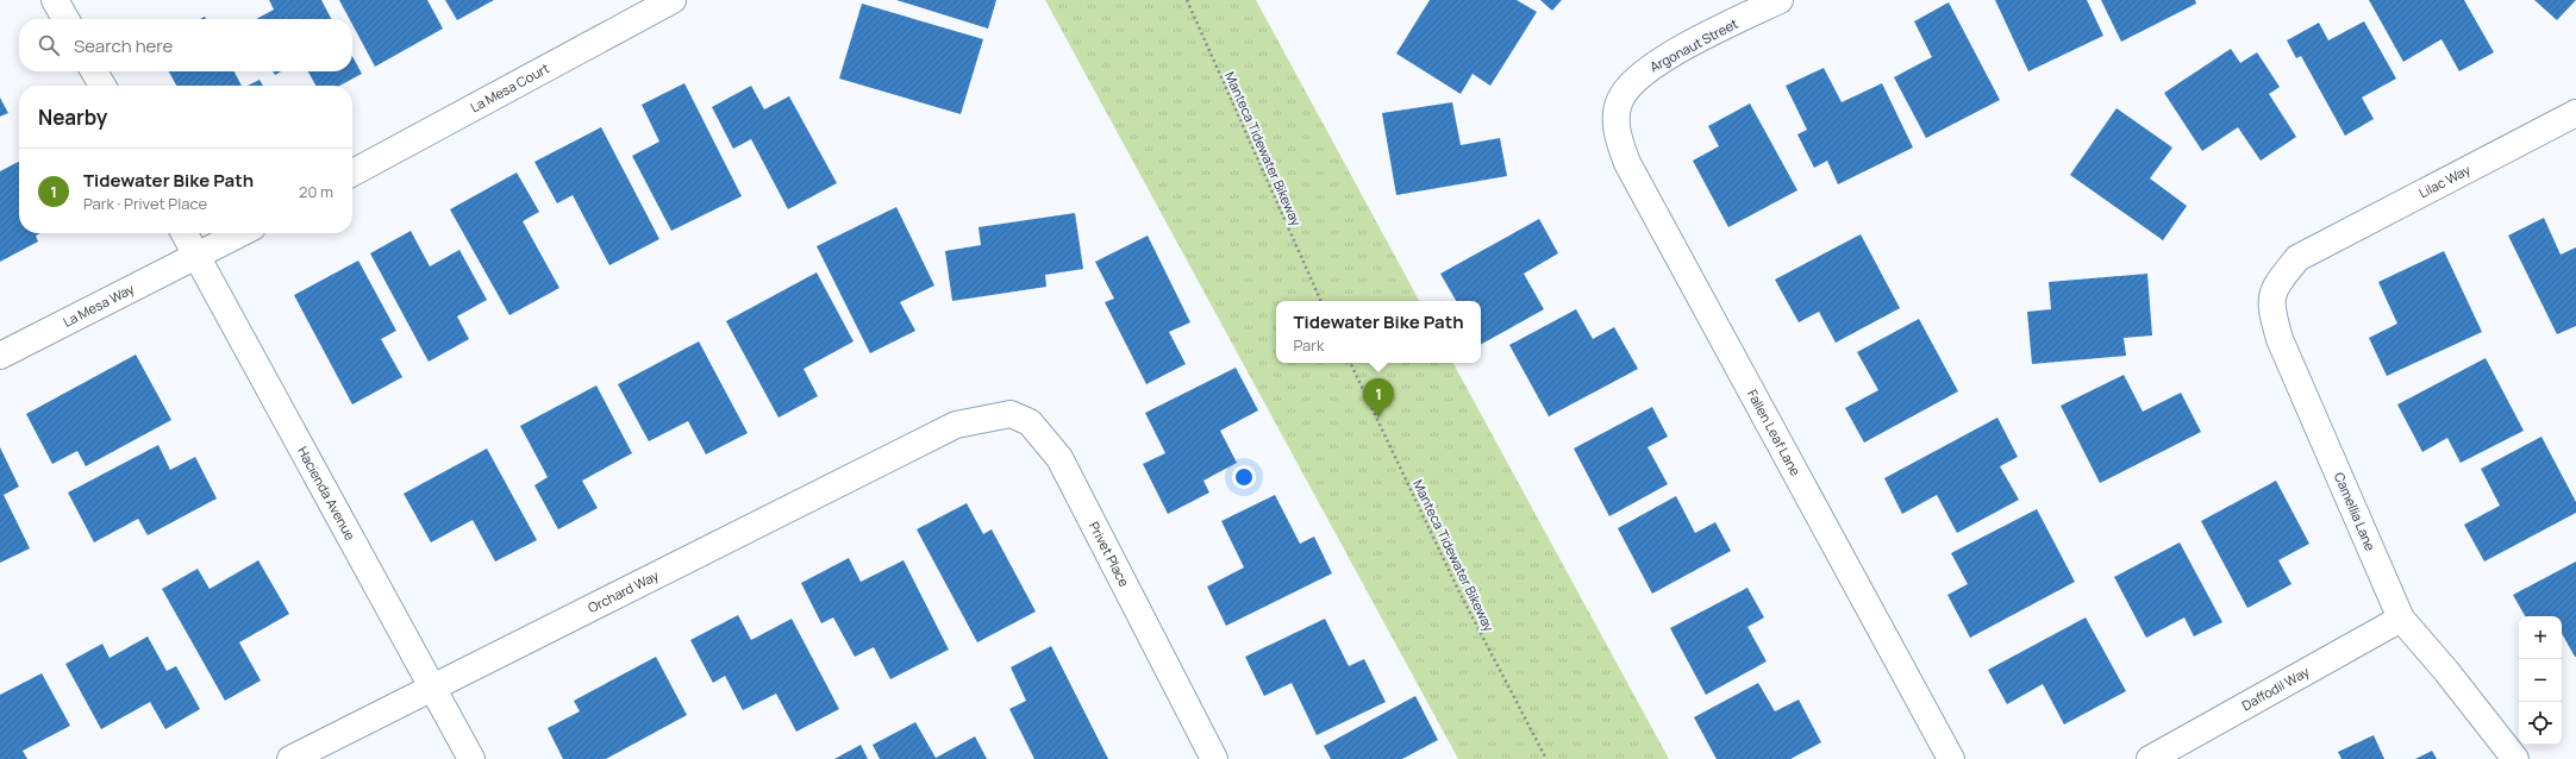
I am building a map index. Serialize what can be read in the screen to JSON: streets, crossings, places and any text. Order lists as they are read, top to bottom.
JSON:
{
  "streets": {
    "street": [
      "Argonaut Street",
      "La Mesa Court",
      "Lilac Way",
      "La Mesa Way",
      "Fallen Leaf Lane",
      "Hacienda Avenue",
      "Camellia Lane",
      "Privet Place",
      "Orchard Way",
      "Daffodil Way"
    ],
    "path": ["Manteca Tidewater Bikeway"]
  },
  "crossings": [
    ["Argonaut Street", "Fallen Leaf Lane"],
    ["Lilac Way", "Camellia Lane"],
    ["La Mesa Way", "Hacienda Avenue"],
    ["Hacienda Avenue", "Orchard Way"],
    ["Camellia Lane", "Daffodil Way"],
    ["Privet Place", "Orchard Way"]
  ],
  "page": {
    "search": "Search here",
    "heading": "Nearby",
    "list": [
      {
        "mark": "1",
        "name": "Tidewater Bike Path",
        "note": "Park · Privet Place",
        "value": "20 m"
      }
    ],
    "popup": ["Tidewater Bike Path", "Park"],
    "pins": "1",
    "map_buttons": ["+", "−"]
  }
}
